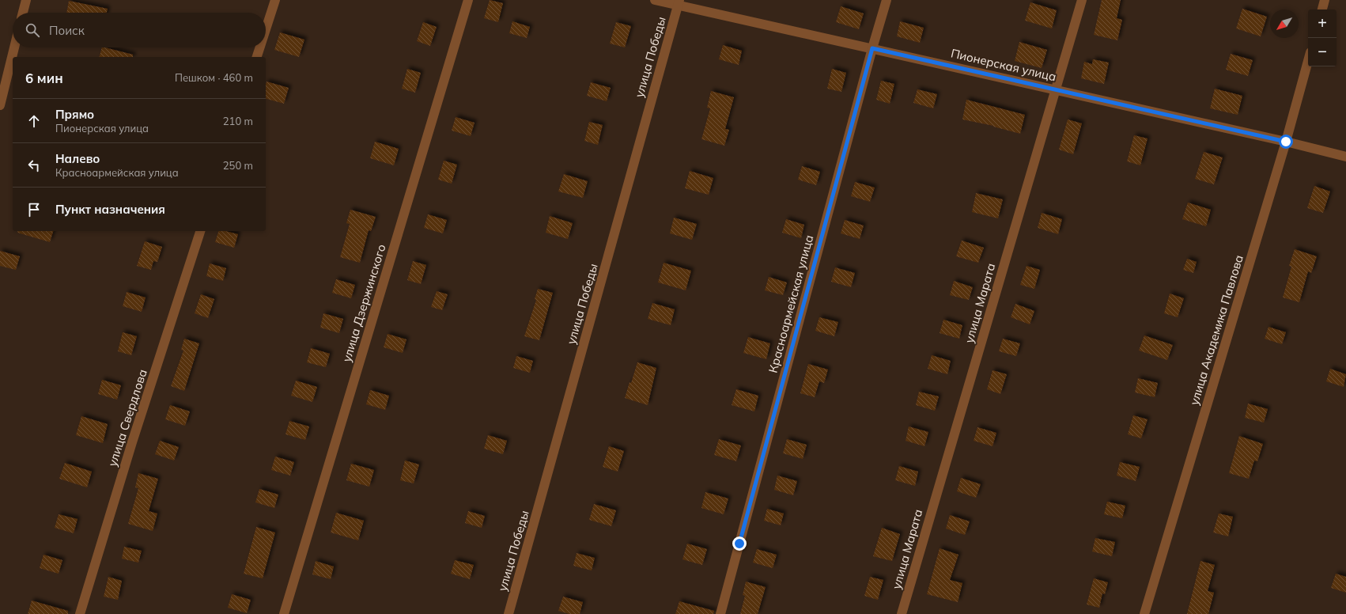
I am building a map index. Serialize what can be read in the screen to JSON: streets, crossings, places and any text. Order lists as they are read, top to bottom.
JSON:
{
  "streets": {
    "street": [
      "улица Победы",
      "Пионерская улица",
      "улица Дзержинского",
      "улица Марата",
      "Красноармейская улица",
      "улица Академика Павлова",
      "улица Свердлова"
    ]
  },
  "crossings": [
    ["улица Победы", "Пионерская улица"],
    ["Пионерская улица", "улица Марата"],
    ["Пионерская улица", "Красноармейская улица"],
    ["Пионерская улица", "улица Академика Павлова"]
  ],
  "north": "bottom left",
  "page": {
    "map_buttons": ["+", "−"],
    "search": "Поиск",
    "heading": ["6 мин", "Пешком · 460 m"],
    "list": [
      ["Прямо", "Пионерская улица", "210 m"],
      ["Налево", "Красноармейская улица", "250 m"],
      "Пункт назначения"
    ]
  }
}
